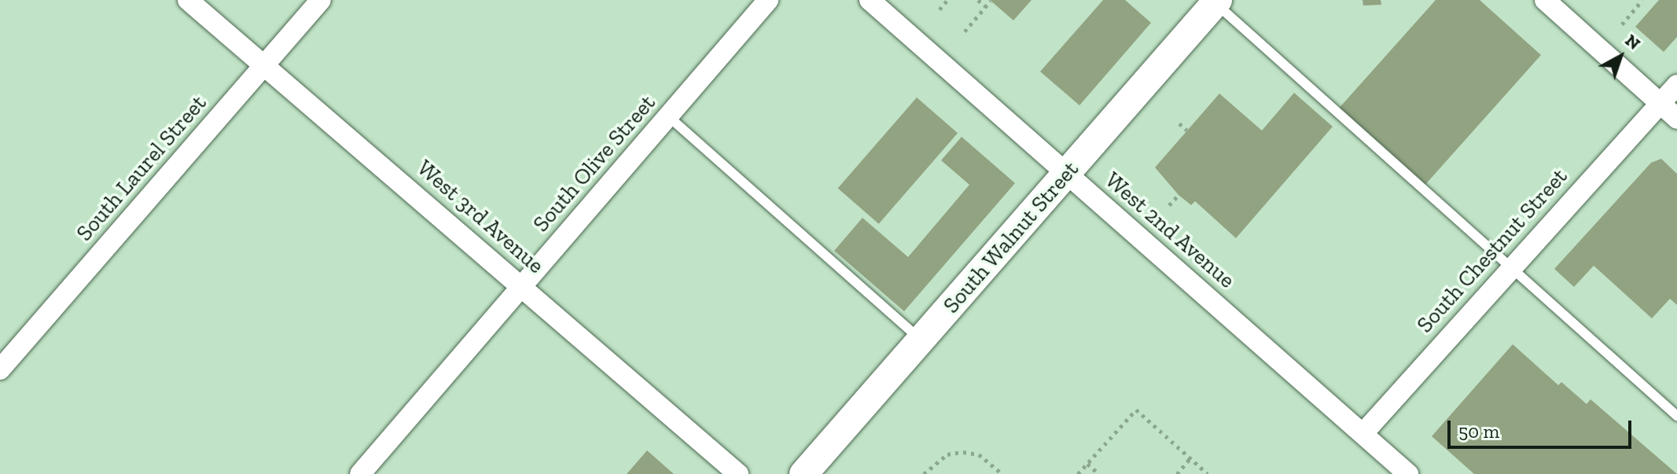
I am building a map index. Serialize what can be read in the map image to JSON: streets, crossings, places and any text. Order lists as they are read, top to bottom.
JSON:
{
  "streets": {
    "street": [
      "South Olive Street",
      "South Laurel Street",
      "West 3rd Avenue",
      "West 2nd Avenue",
      "South Walnut Street",
      "South Chestnut Street"
    ]
  },
  "crossings": [
    ["South Olive Street", "West 3rd Avenue"],
    ["South Laurel Street", "West 3rd Avenue"],
    ["West 2nd Avenue", "South Walnut Street"],
    ["West 2nd Avenue", "South Chestnut Street"]
  ],
  "scale_bar": "50 m",
  "north": "top right"
}
